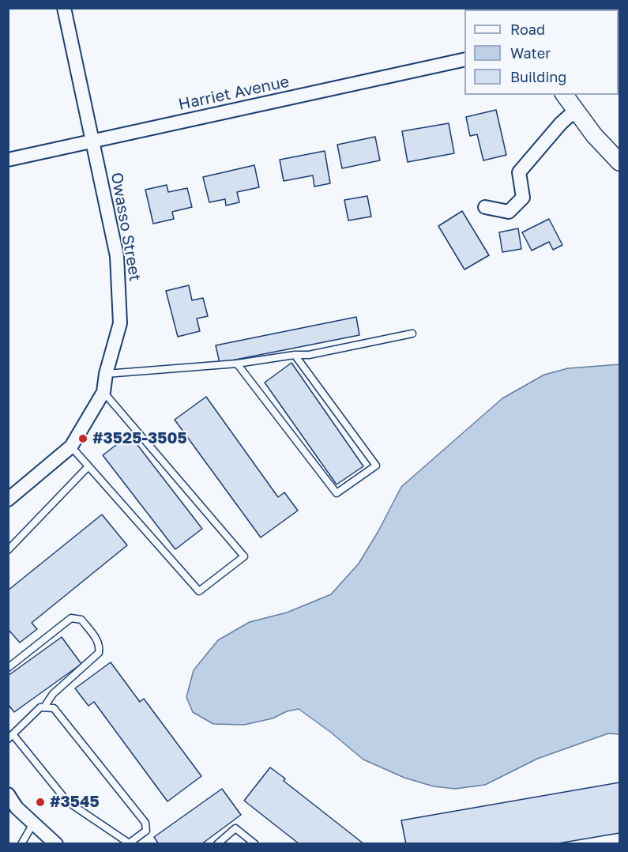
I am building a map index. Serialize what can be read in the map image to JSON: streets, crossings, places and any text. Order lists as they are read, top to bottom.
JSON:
{
  "streets": {
    "street": ["Harriet Avenue", "Owasso Street"]
  },
  "crossings": [
    ["Harriet Avenue", "Owasso Street"]
  ],
  "places": ["#3525-3505", "#3545"],
  "legend": ["Road", "Water", "Building"]
}
